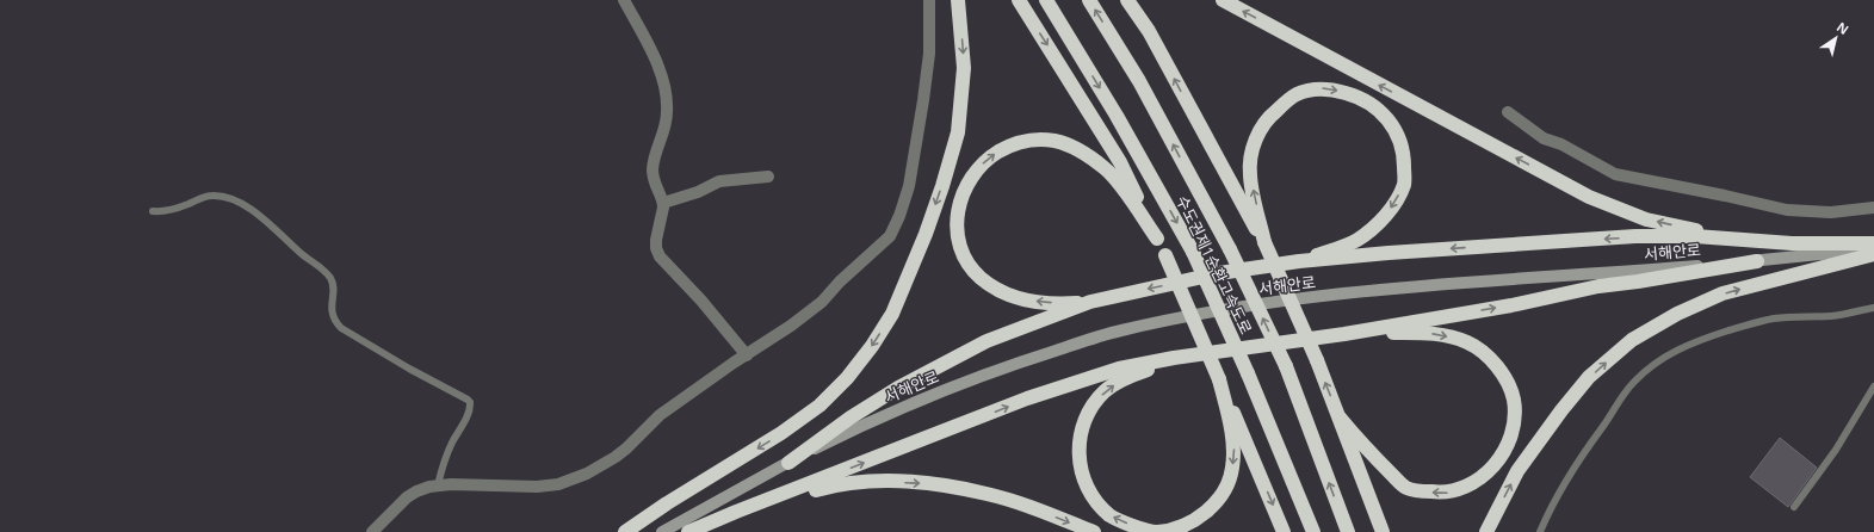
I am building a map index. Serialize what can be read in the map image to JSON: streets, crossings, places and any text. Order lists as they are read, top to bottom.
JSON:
{
  "streets": {
    "highway": ["수도권제1순환고속도로"],
    "main road": ["서해안로"]
  },
  "north": "top right"
}
